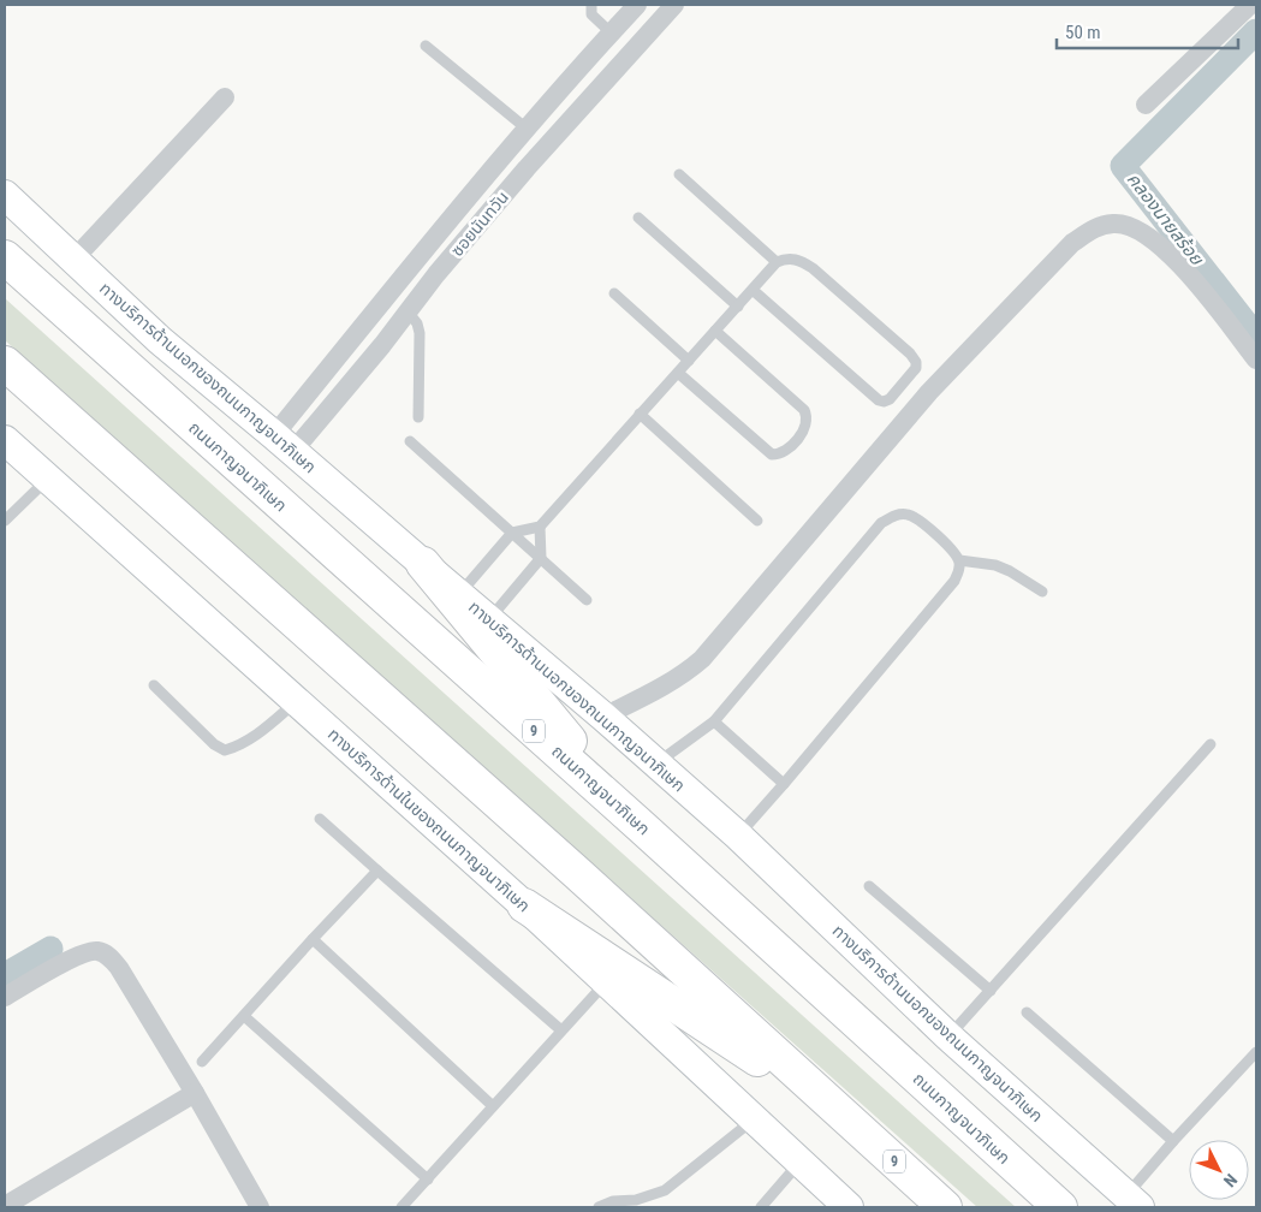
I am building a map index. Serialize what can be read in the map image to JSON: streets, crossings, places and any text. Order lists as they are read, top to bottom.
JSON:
{
  "streets": {
    "highway": ["ถนนกาญจนาภิเษก", "9"],
    "main road": ["ทางบริการด้านนอกของถนนกาญจนาภิเษก", "ทางบริการด้านในของถนนกาญจนาภิเษก"],
    "street": ["ซอยนันทวัน"]
  },
  "crossings": [
    ["ซอยนันทวัน", "ทางบริการด้านนอกของถนนกาญจนาภิเษก"]
  ],
  "water": ["คลองนายสร้อย"],
  "scale_bar": "50 m",
  "north": "bottom right"
}
